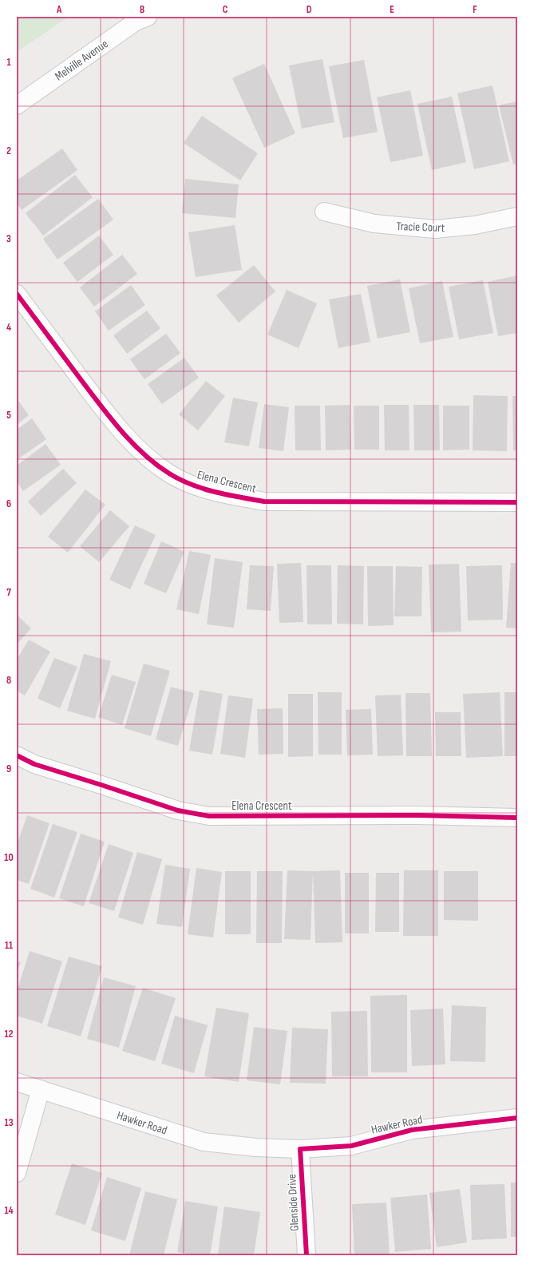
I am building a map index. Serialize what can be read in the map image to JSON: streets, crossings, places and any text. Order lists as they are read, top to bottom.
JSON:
{
  "streets": {
    "street": [
      "Melville Avenue",
      "Tracie Court",
      "Elena Crescent",
      "Hawker Road",
      "Glenside Drive"
    ]
  },
  "crossings": [
    ["Hawker Road", "Glenside Drive"]
  ],
  "grid": {
    "columns": [
      "A",
      "B",
      "C",
      "D",
      "E",
      "F"
    ],
    "rows": [
      "1",
      "2",
      "3",
      "4",
      "5",
      "6",
      "7",
      "8",
      "9",
      "10",
      "11",
      "12",
      "13",
      "14"
    ]
  }
}
